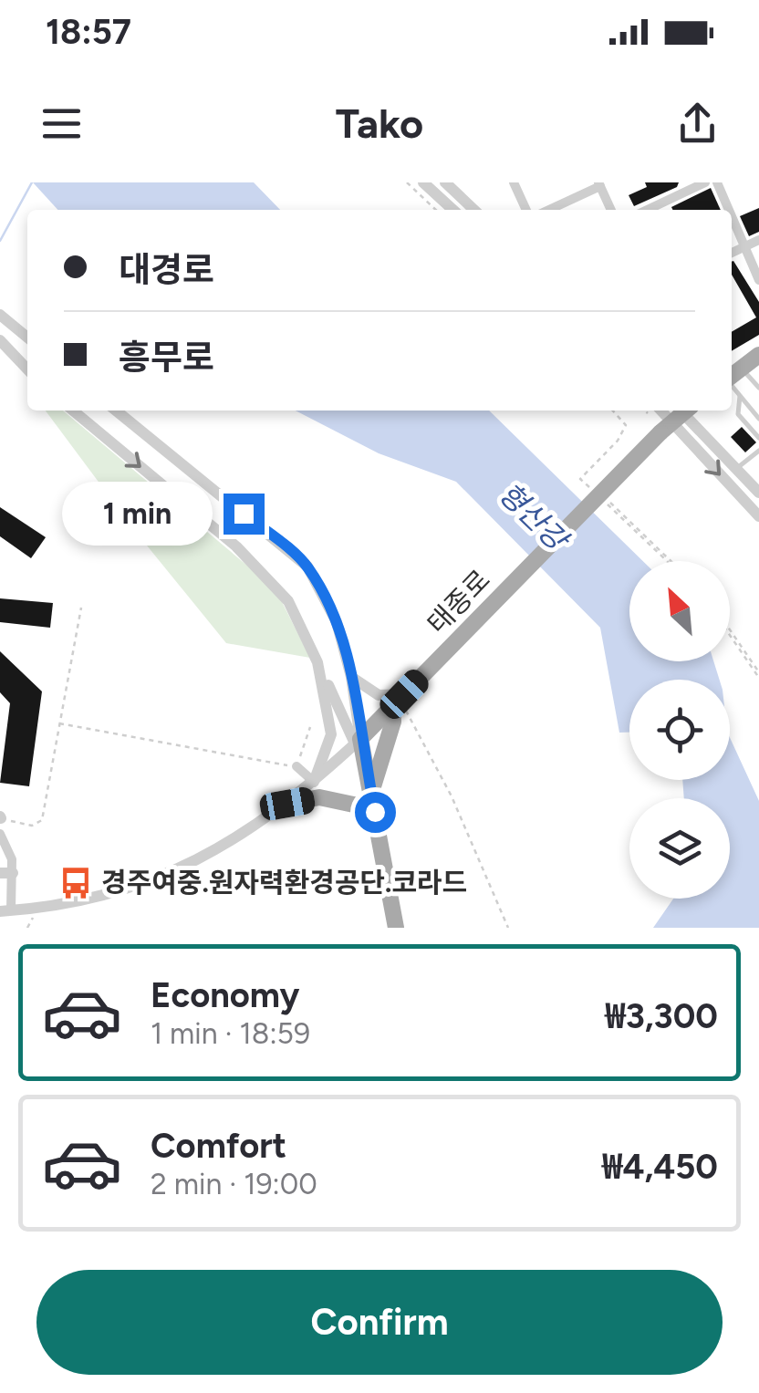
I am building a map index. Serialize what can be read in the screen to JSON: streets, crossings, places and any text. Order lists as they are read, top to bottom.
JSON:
{
  "streets": {
    "main road": ["태종로"]
  },
  "water": ["형산강"],
  "places": {
    "bus stop": ["경주여중.원자력환경공단.코라드"]
  },
  "north": "top left",
  "page": {
    "status": "18:57",
    "header": "Tako",
    "banner": ["대경로", "흥무로"],
    "bubble": "1 min",
    "list": [
      {
        "name": "Economy",
        "note": "1 min · 18:59",
        "value": "₩3,300"
      },
      {
        "name": "Comfort",
        "note": "2 min · 19:00",
        "value": "₩4,450"
      }
    ],
    "buttons": "Confirm"
  }
}
